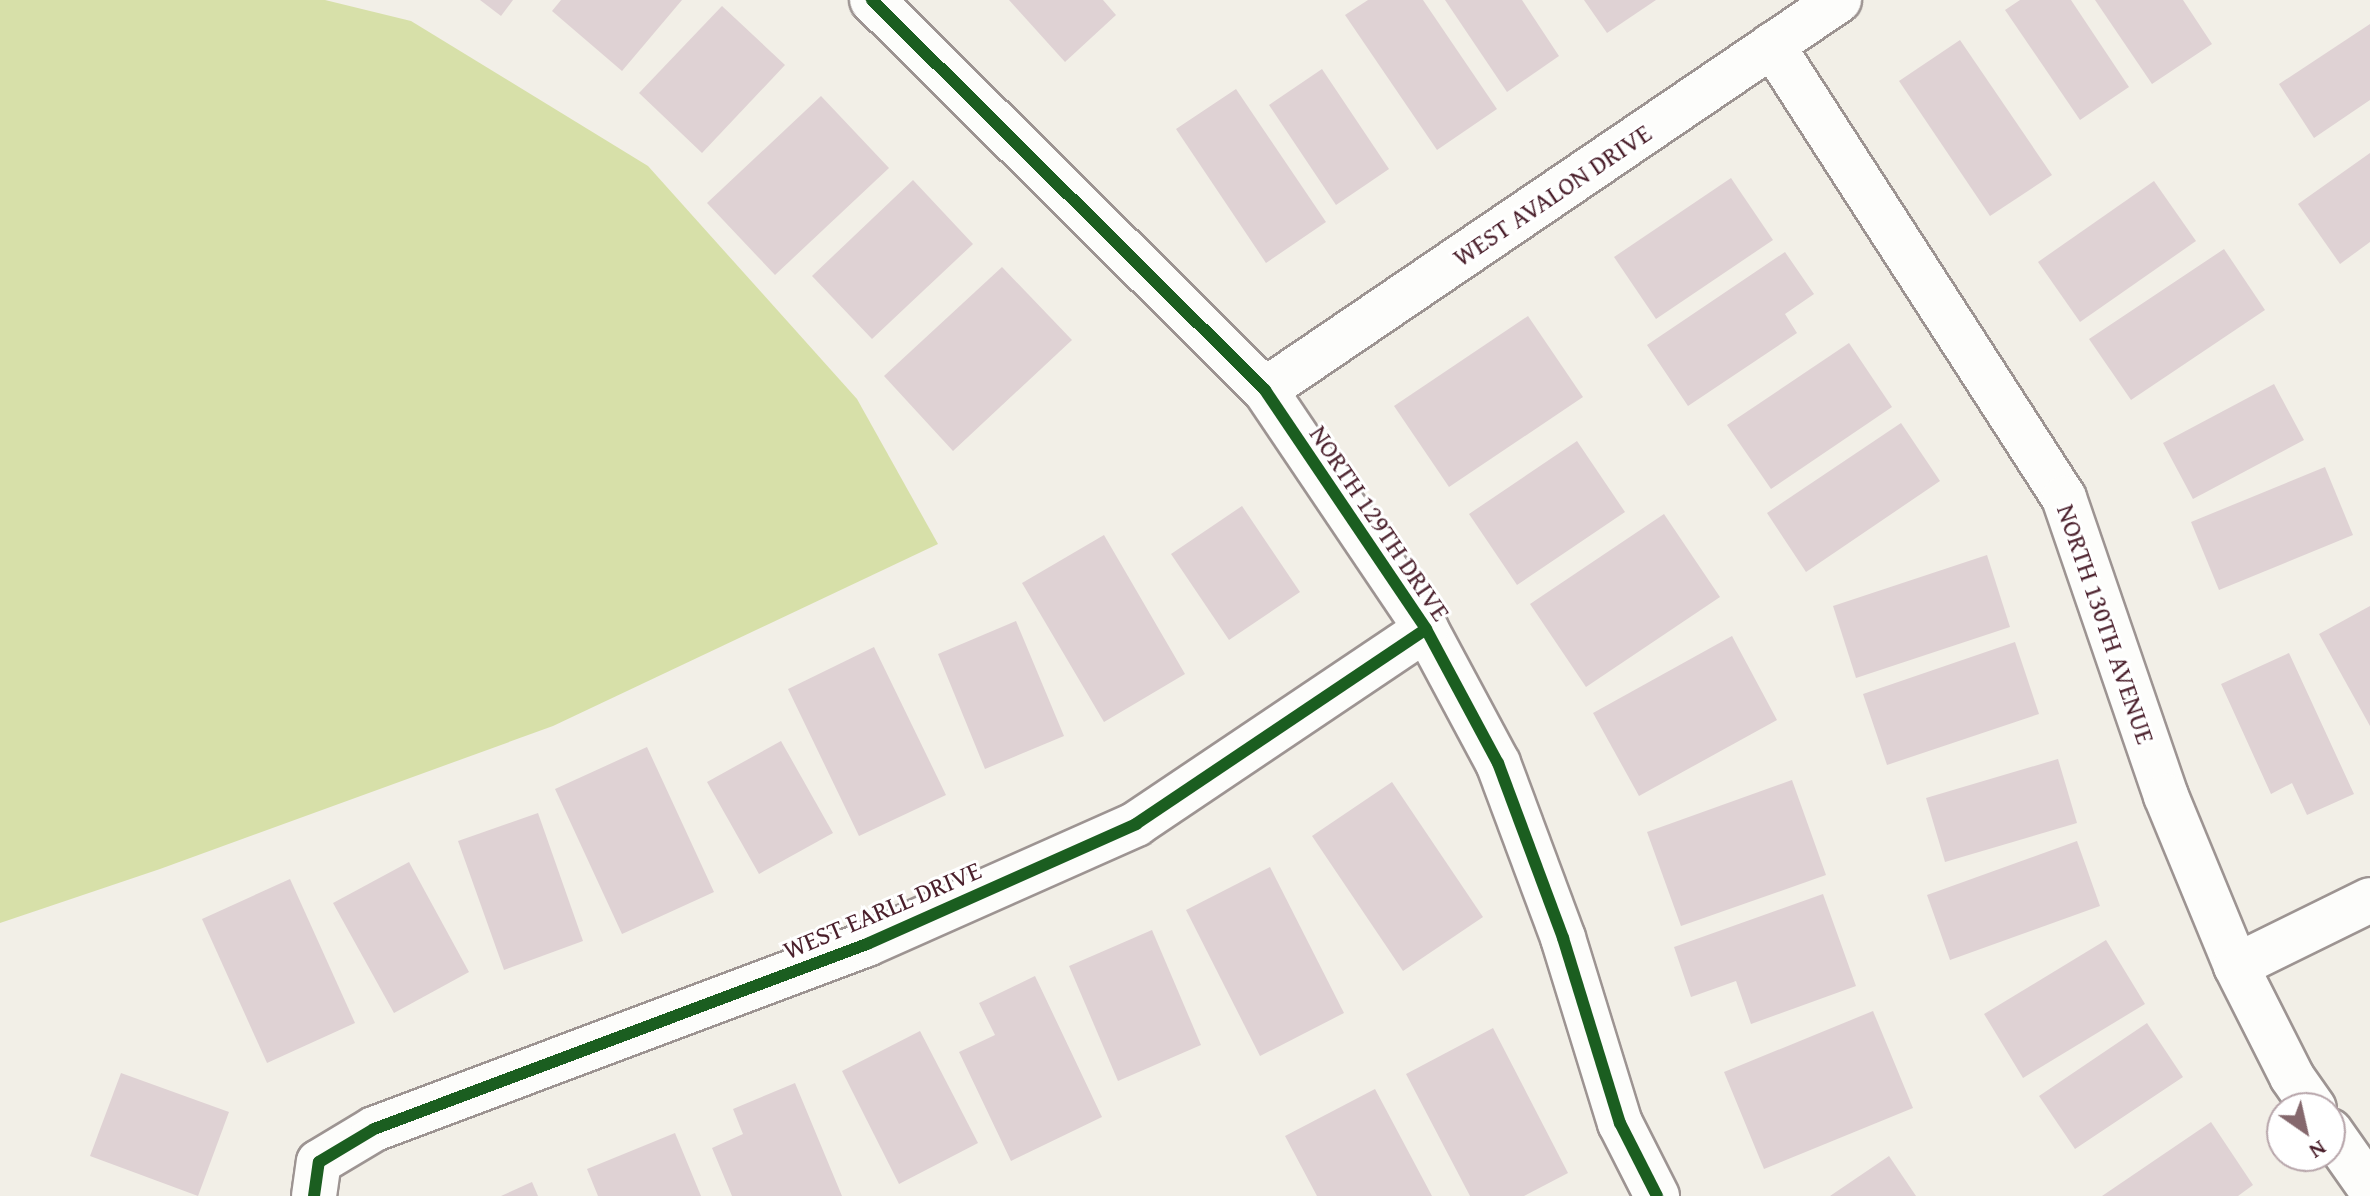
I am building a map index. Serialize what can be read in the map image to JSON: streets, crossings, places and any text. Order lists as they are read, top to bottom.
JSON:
{
  "streets": {
    "street": [
      "WEST AVALON DRIVE",
      "NORTH 129TH DRIVE",
      "NORTH 130TH AVENUE",
      "WEST EARLL DRIVE"
    ]
  },
  "crossings": [
    ["WEST AVALON DRIVE", "NORTH 129TH DRIVE"],
    ["WEST AVALON DRIVE", "NORTH 130TH AVENUE"],
    ["NORTH 129TH DRIVE", "WEST EARLL DRIVE"]
  ],
  "north": "bottom right"
}
